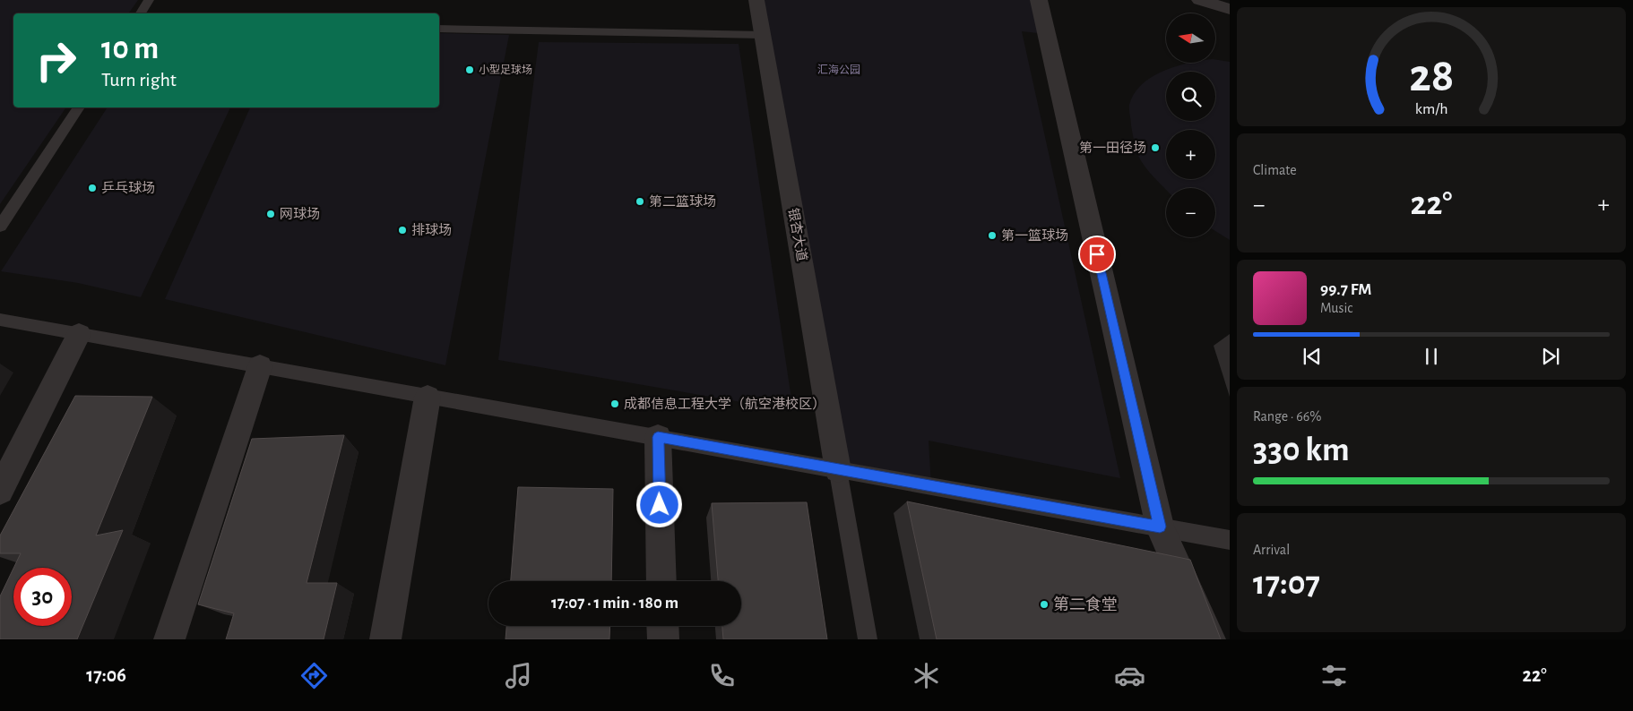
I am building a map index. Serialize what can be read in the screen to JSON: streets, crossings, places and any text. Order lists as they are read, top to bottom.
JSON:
{
  "streets": {
    "street": ["银杏大道"]
  },
  "parks": ["汇海公园"],
  "places": [
    "小型足球场",
    "第一田径场",
    "乒乓球场",
    "第二篮球场",
    "网球场",
    "排球场",
    "第一篮球场",
    "成都信息工程大学（航空港校区）",
    "第二食堂"
  ],
  "north": "left",
  "page": {
    "map_buttons": ["+", "−"],
    "turn": ["10 m", "Turn right"],
    "tile": [
      "Climate",
      ["Range · 66%", "330 km"],
      ["Arrival", "17:07"]
    ],
    "heat": ["−", "22°", "+"],
    "song": ["99.7 FM", "Music"],
    "limit": "30",
    "trip": "17:07 · 1 min · 180 m",
    "tabs": ["17:06", "22°"],
    "gauge": ["28", "km/h"]
  }
}
